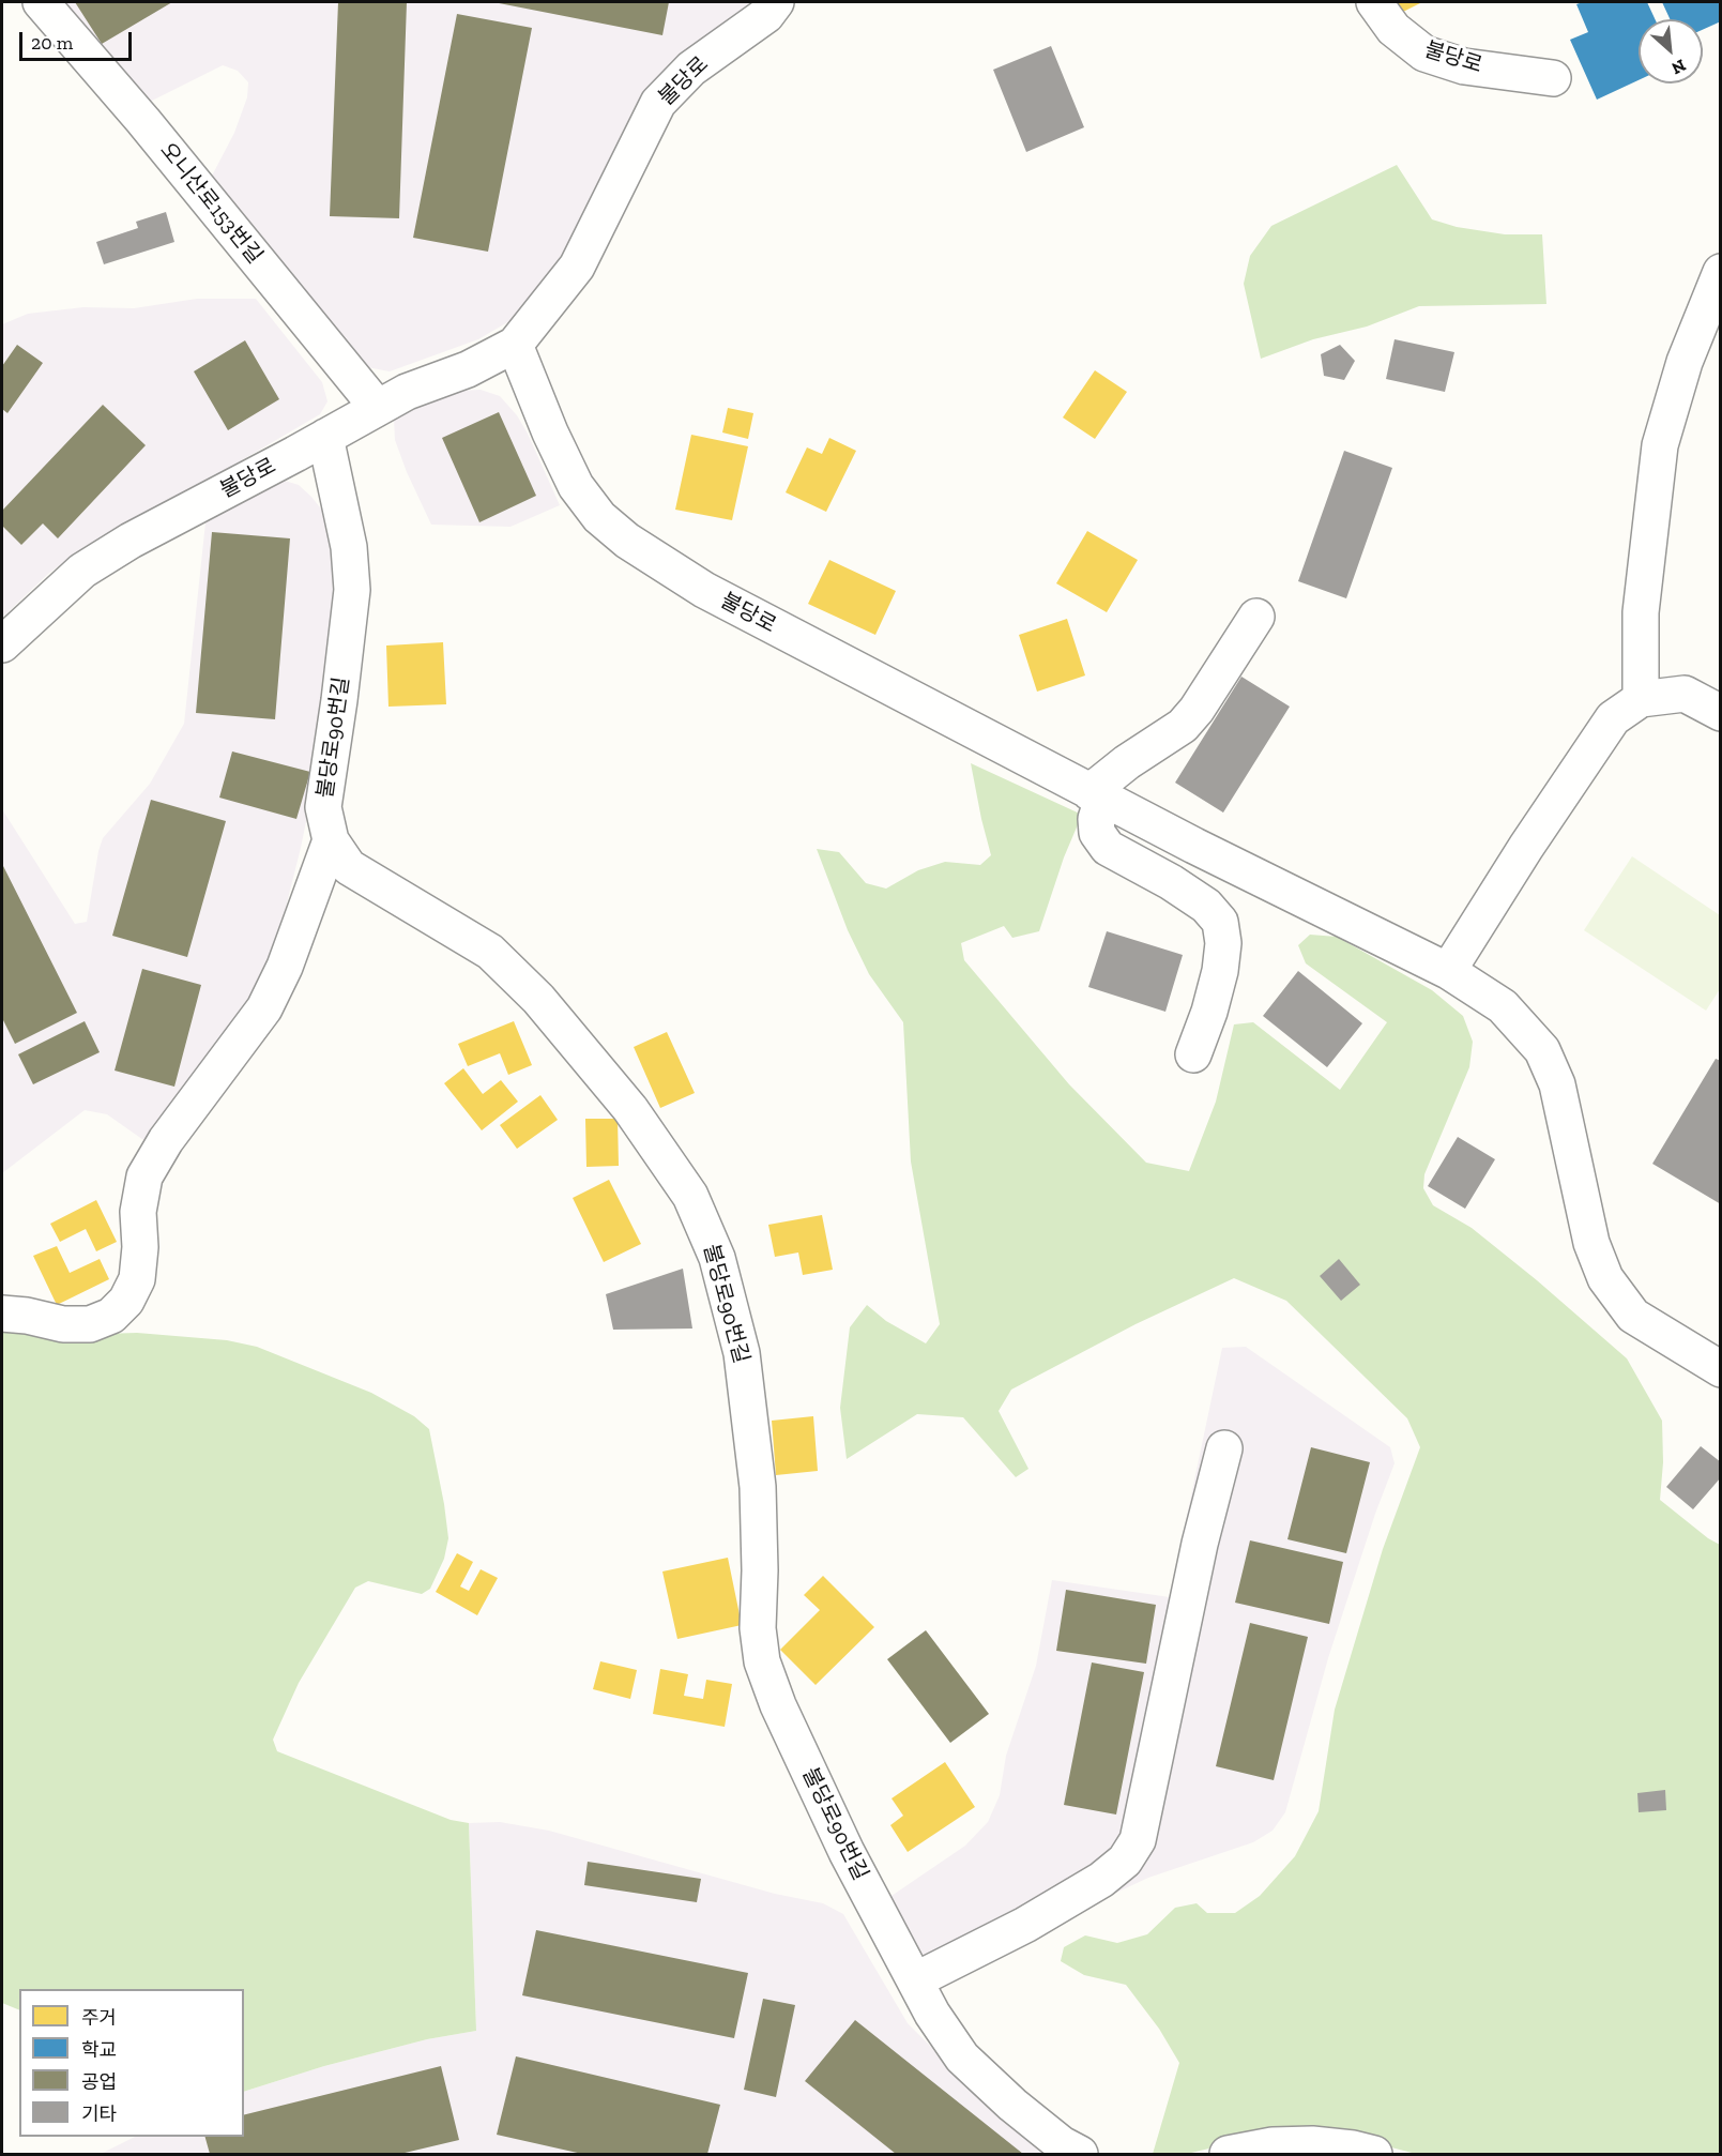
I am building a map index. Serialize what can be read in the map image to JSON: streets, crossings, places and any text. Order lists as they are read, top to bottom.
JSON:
{
  "streets": {
    "street": ["불당로", "오니산로153번길", "불당로90번길"]
  },
  "crossings": [
    ["불당로", "오니산로153번길"],
    ["불당로", "불당로90번길"]
  ],
  "legend": [
    "주거",
    "학교",
    "공업",
    "기타"
  ],
  "scale_bar": "20 m",
  "north": "bottom right"
}
